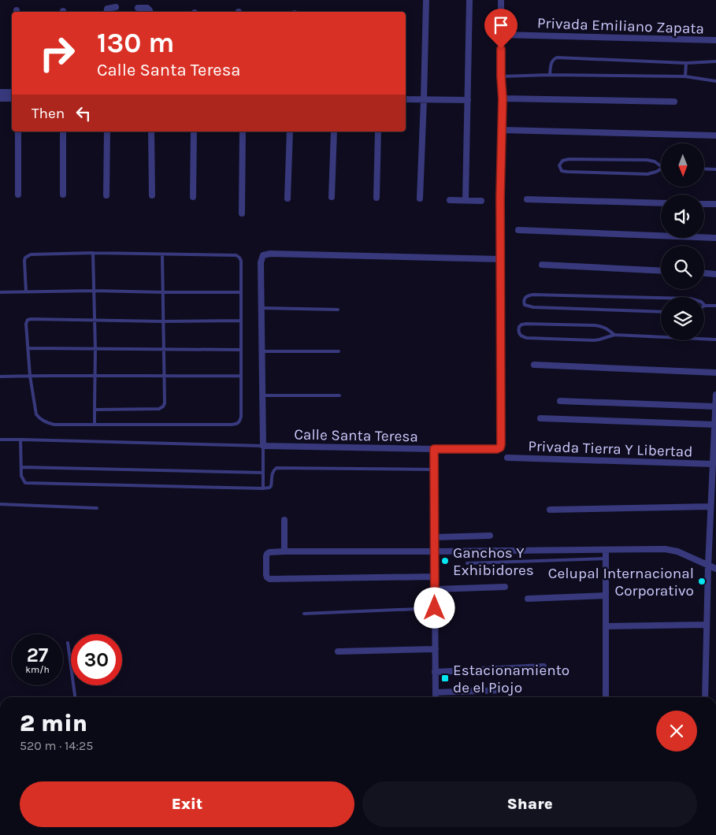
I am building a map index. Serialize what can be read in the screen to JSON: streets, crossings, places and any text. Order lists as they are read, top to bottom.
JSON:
{
  "streets": {
    "street": ["Privada Emiliano Zapata", "Calle Santa Teresa", "Privada Tierra Y Libertad"]
  },
  "crossings": [
    ["Privada Emiliano Zapata", "Calle Santa Teresa"]
  ],
  "places": {
    "other": ["Ganchos Y Exhibidores", "Celupal Internacional Corporativo"],
    "transit": ["Estacionamiento de el Piojo"]
  },
  "north": "bottom",
  "page": {
    "turn": ["130 m", "Calle Santa Teresa"],
    "then": "Then",
    "speed": "27 km/h",
    "limit": "30",
    "heading": ["2 min", "520 m · 14:25"],
    "buttons": ["Exit", "Share"]
  }
}
